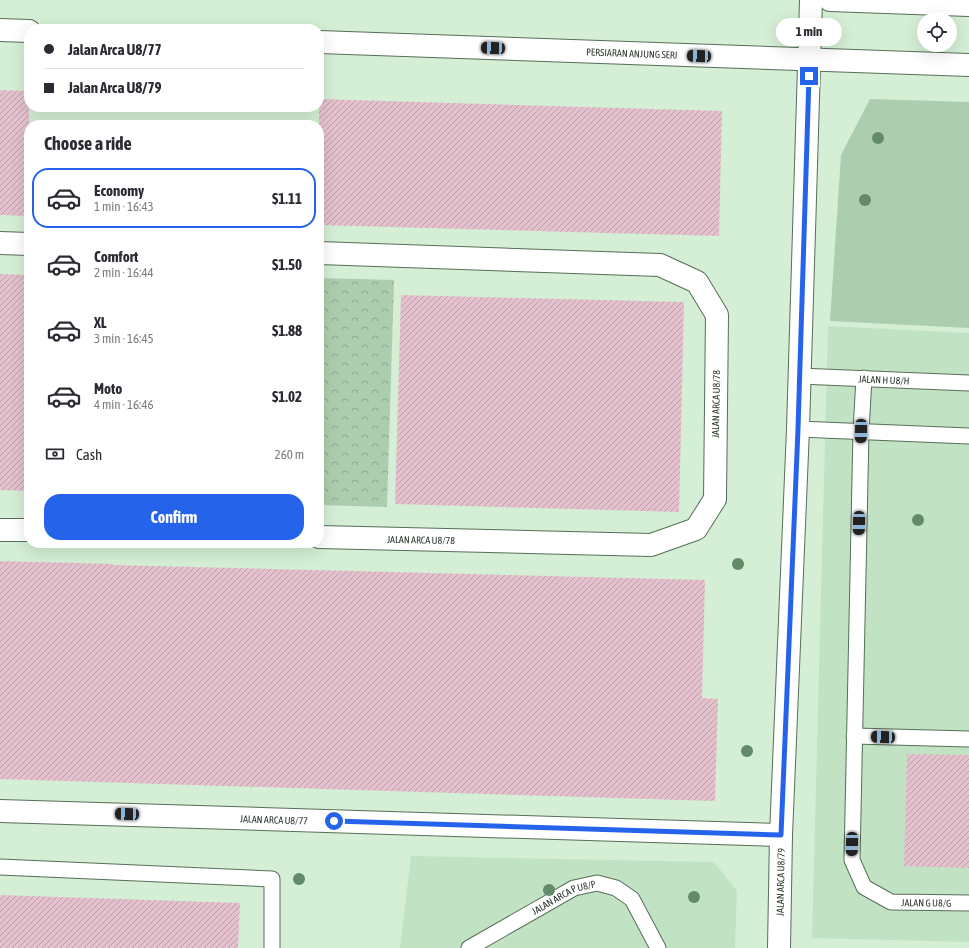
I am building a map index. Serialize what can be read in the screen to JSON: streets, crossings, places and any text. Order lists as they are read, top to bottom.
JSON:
{
  "streets": {
    "street": [
      "PERSIARAN ANJUNG SERI",
      "JALAN ARCA U8/78",
      "JALAN ARCA U8/77",
      "JALAN ARCA U8/79"
    ],
    "lane": ["JALAN H U8/H", "JALAN ARCA P U8/P", "JALAN G U8/G"]
  },
  "crossings": [
    ["PERSIARAN ANJUNG SERI", "JALAN ARCA U8/79"],
    ["JALAN H U8/H", "JALAN ARCA U8/79"],
    ["JALAN ARCA U8/77", "JALAN ARCA U8/79"]
  ],
  "page": {
    "bubble": "1 min",
    "banner": ["Jalan Arca U8/77", "Jalan Arca U8/79"],
    "heading": "Choose a ride",
    "list": [
      {
        "name": "Economy",
        "note": "1 min · 16:43",
        "value": "$1.11"
      },
      {
        "name": "Comfort",
        "note": "2 min · 16:44",
        "value": "$1.50"
      },
      {
        "name": "XL",
        "note": "3 min · 16:45",
        "value": "$1.88"
      },
      {
        "name": "Moto",
        "note": "4 min · 16:46",
        "value": "$1.02"
      }
    ],
    "pay": ["Cash", "260 m"],
    "buttons": "Confirm"
  }
}
